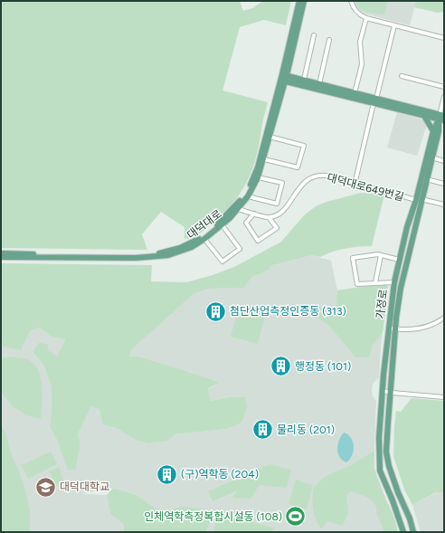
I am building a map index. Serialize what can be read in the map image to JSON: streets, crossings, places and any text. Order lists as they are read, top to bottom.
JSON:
{
  "streets": {
    "main road": ["대덕대로", "가정로"],
    "street": ["대덕대로649번길"]
  },
  "crossings": [
    ["대덕대로649번길", "가정로"]
  ],
  "places": {
    "building": [
      "첨단산업측정인증동 (313)",
      "행정동 (101)",
      "물리동 (201)",
      "(구)역학동 (204)"
    ],
    "school or university": ["대덕대학교"],
    "sports": ["인체역학측정복합시설동 (108)"]
  }
}
